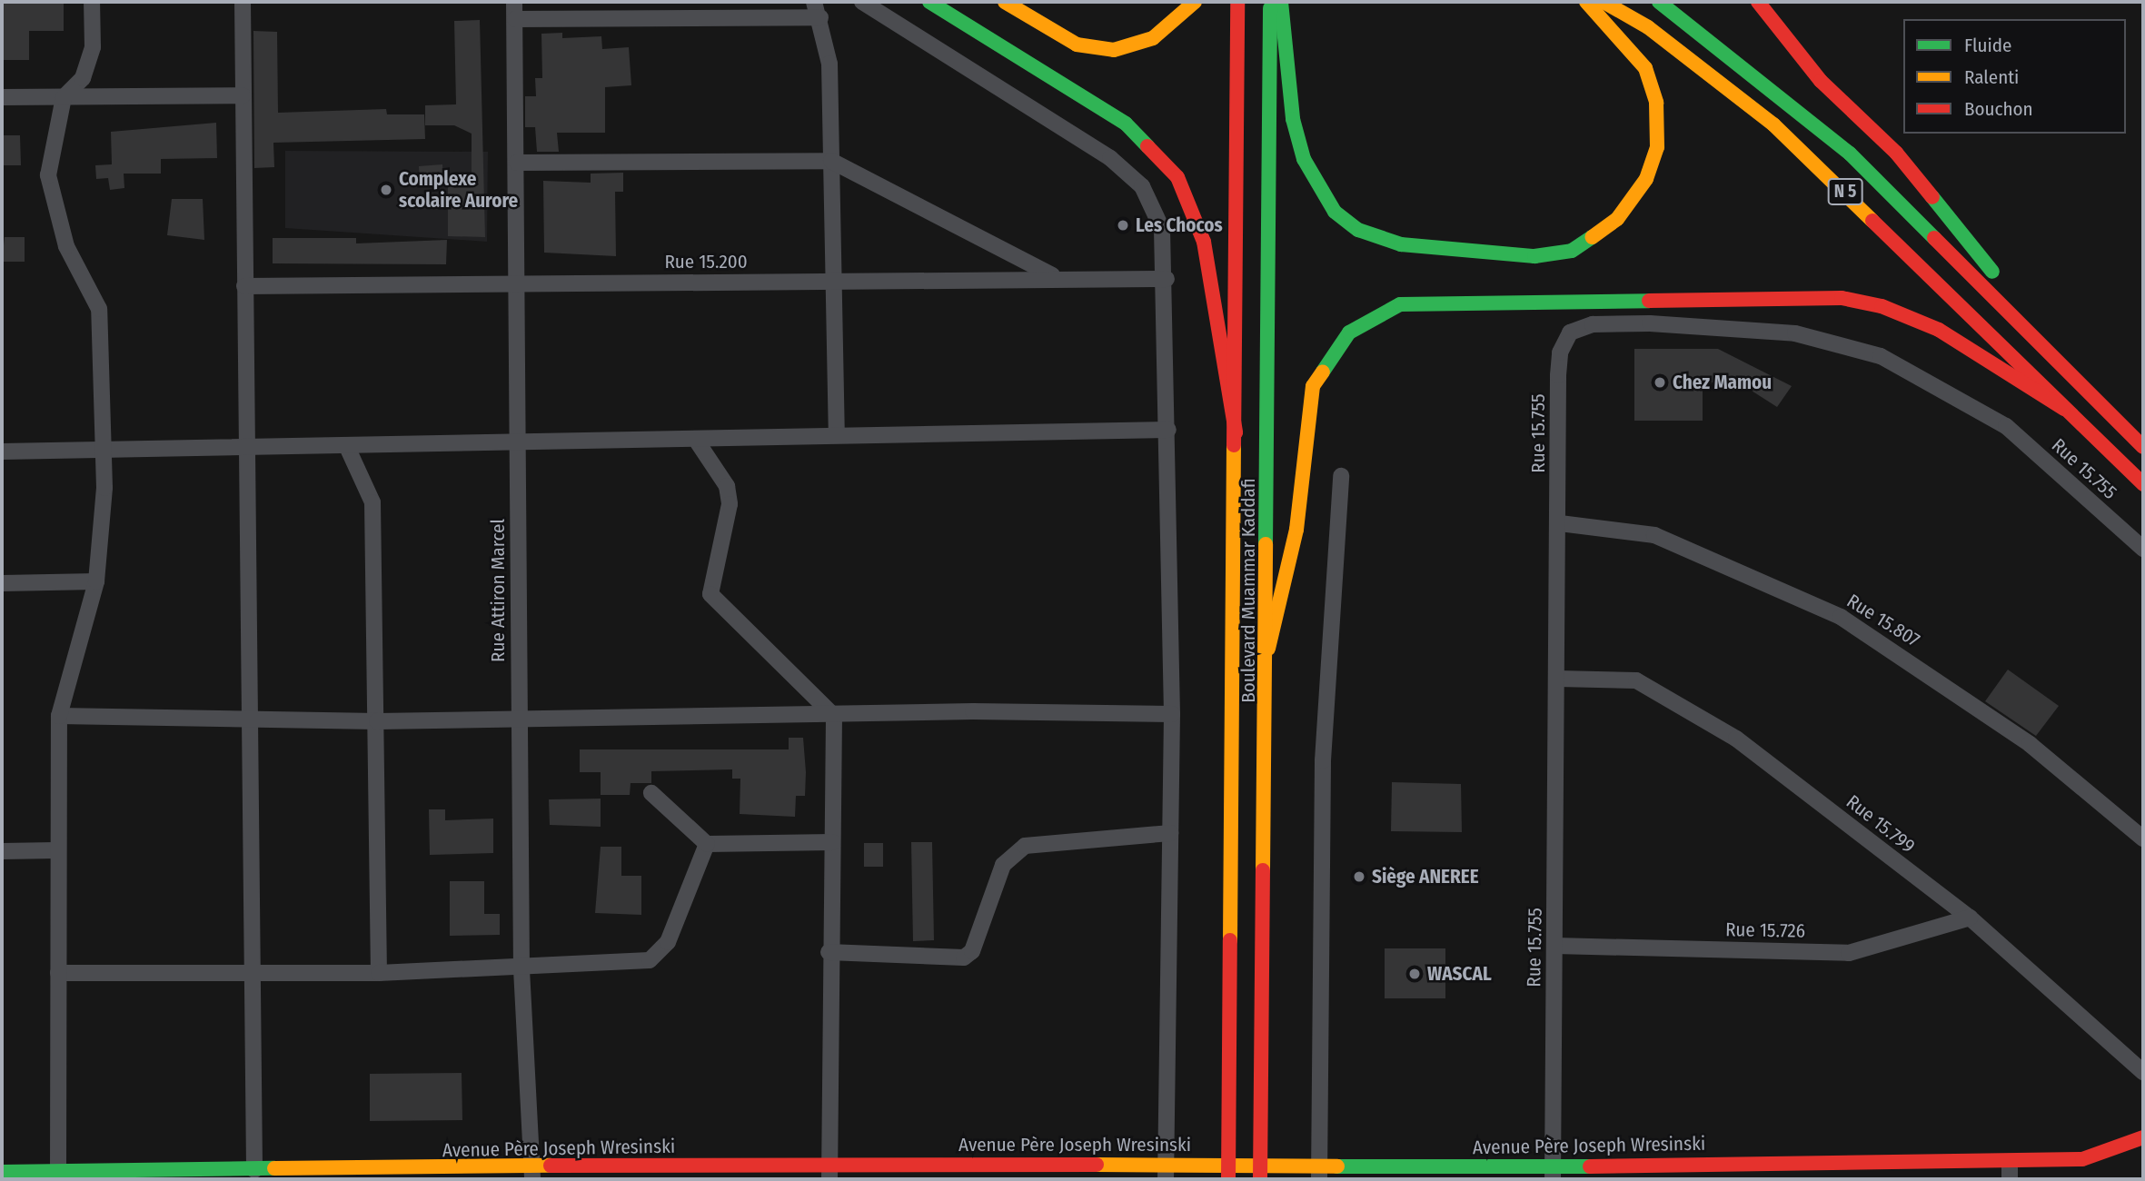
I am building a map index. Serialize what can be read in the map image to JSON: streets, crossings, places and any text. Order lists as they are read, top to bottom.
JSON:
{
  "streets": {
    "main road": ["N 5", "Boulevard Muammar Kaddafi", "Avenue Père Joseph Wresinski"],
    "street": [
      "Rue 15.200",
      "Rue 15.755",
      "Rue Attiron Marcel",
      "Rue 15.807",
      "Rue 15.799",
      "Rue 15.726"
    ]
  },
  "crossings": [
    ["Rue 15.200", "Rue Attiron Marcel"],
    ["Rue 15.755", "Rue 15.807"],
    ["Rue 15.755", "Rue 15.799"],
    ["Rue 15.755", "Rue 15.726"],
    ["Rue 15.755", "Avenue Père Joseph Wresinski"],
    ["Rue Attiron Marcel", "Avenue Père Joseph Wresinski"],
    ["Boulevard Muammar Kaddafi", "Avenue Père Joseph Wresinski"],
    ["Rue 15.799", "Rue 15.726"]
  ],
  "places": [
    "Complexe scolaire Aurore",
    "Les Chocos",
    "Chez Mamou",
    "Siège ANEREE",
    "WASCAL"
  ],
  "legend": ["Fluide", "Ralenti", "Bouchon"]
}
